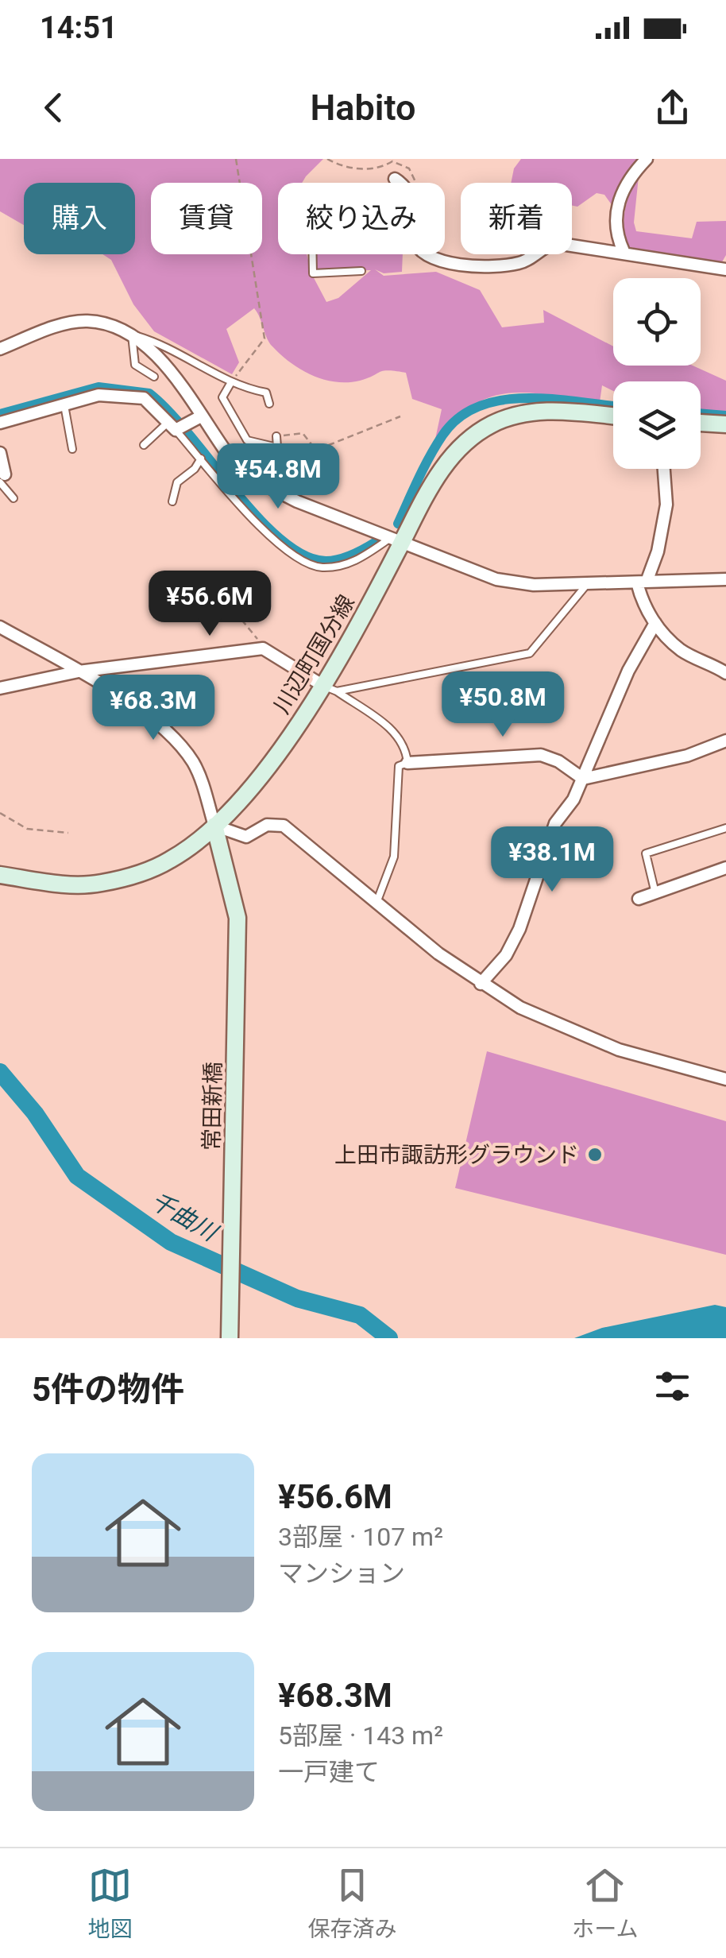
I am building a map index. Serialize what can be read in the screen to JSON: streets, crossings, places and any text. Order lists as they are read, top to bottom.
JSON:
{
  "streets": {
    "street": ["川辺町国分線", "常田新橋"]
  },
  "crossings": [
    ["川辺町国分線", "常田新橋"]
  ],
  "water": ["千曲川"],
  "places": ["上田市諏訪形グラウンド"],
  "page": {
    "status": "14:51",
    "header": "Habito",
    "chip": [
      "購入",
      "賃貸",
      "絞り込み",
      "新着"
    ],
    "price": [
      "¥54.8M",
      "¥56.6M",
      "¥50.8M",
      "¥68.3M",
      "¥38.1M"
    ],
    "heading": "5件の物件",
    "list": [
      {
        "name": "¥56.6M",
        "note": "3部屋 · 107 m² · マンション"
      },
      {
        "name": "¥68.3M",
        "note": "5部屋 · 143 m² · 一戸建て"
      }
    ],
    "tabs": ["地図", "保存済み", "ホーム"]
  }
}
